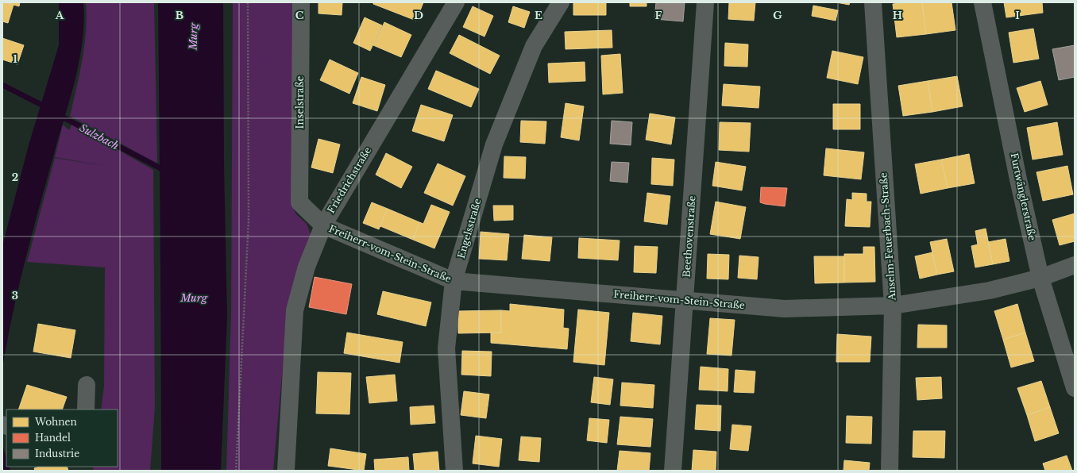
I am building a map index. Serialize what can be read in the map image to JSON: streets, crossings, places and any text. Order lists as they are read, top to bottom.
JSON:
{
  "streets": {
    "street": [
      "Inselstraße",
      "Friedrichstraße",
      "Furtwänglerstraße",
      "Engelsstraße",
      "Beethovenstraße",
      "Anselm-Feuerbach-Straße",
      "Freiherr-vom-Stein-Straße"
    ]
  },
  "crossings": [
    ["Inselstraße", "Freiherr-vom-Stein-Straße"],
    ["Friedrichstraße", "Freiherr-vom-Stein-Straße"],
    ["Furtwänglerstraße", "Freiherr-vom-Stein-Straße"],
    ["Engelsstraße", "Freiherr-vom-Stein-Straße"],
    ["Beethovenstraße", "Freiherr-vom-Stein-Straße"],
    ["Anselm-Feuerbach-Straße", "Freiherr-vom-Stein-Straße"]
  ],
  "water": ["Murg", "Sulzbach"],
  "legend": ["Wohnen", "Handel", "Industrie"],
  "grid": {
    "columns": [
      "A",
      "B",
      "C",
      "D",
      "E",
      "F",
      "G",
      "H",
      "I"
    ],
    "rows": ["1", "2", "3"]
  }
}
